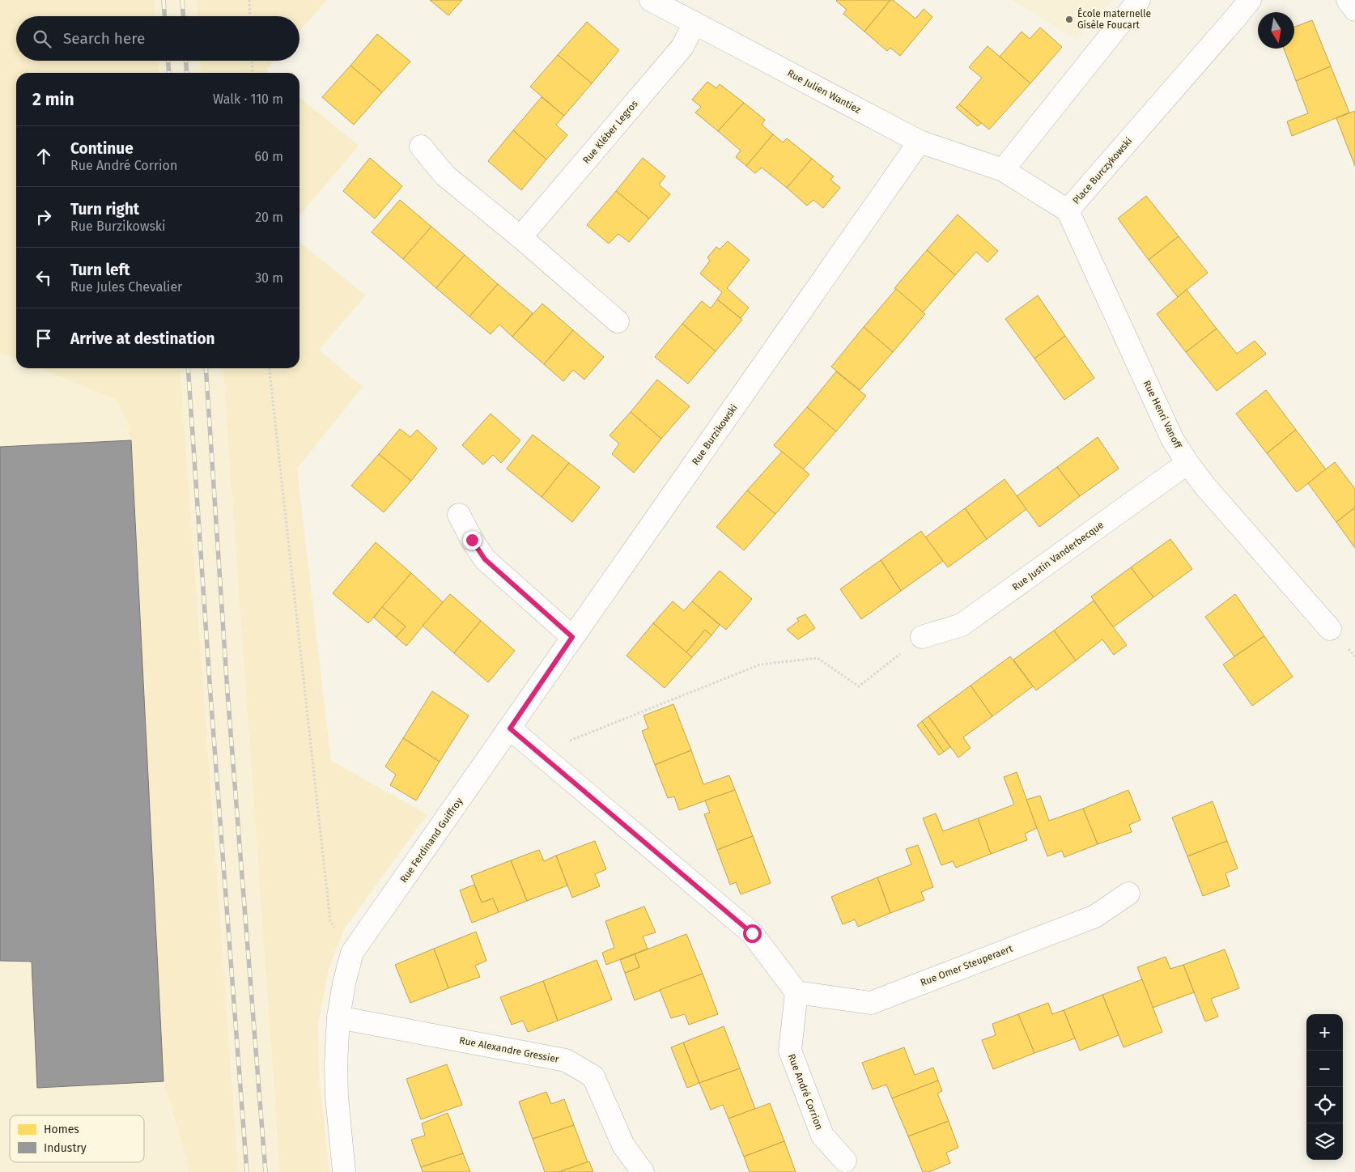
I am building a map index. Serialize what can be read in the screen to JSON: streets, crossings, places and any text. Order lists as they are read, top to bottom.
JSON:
{
  "streets": {
    "street": [
      "Rue Julien Wantiez",
      "Rue Kléber Legros",
      "Place Burczykowski",
      "Rue Henri Vanoff",
      "Rue Burzikowski",
      "Rue Justin Vanderbecque",
      "Rue Ferdinand Guiffroy",
      "Rue Omer Steuperaert",
      "Rue Alexandre Gressier",
      "Rue André Corrion"
    ]
  },
  "crossings": [
    ["Rue Julien Wantiez", "Rue Kléber Legros"],
    ["Rue Julien Wantiez", "Place Burczykowski"],
    ["Rue Julien Wantiez", "Rue Burzikowski"],
    ["Place Burczykowski", "Rue Henri Vanoff"],
    ["Rue Henri Vanoff", "Rue Justin Vanderbecque"],
    ["Rue Burzikowski", "Rue Ferdinand Guiffroy"],
    ["Rue Omer Steuperaert", "Rue André Corrion"]
  ],
  "places": ["École maternelle Gisèle Foucart"],
  "legend": ["Homes", "Industry"],
  "north": "bottom",
  "page": {
    "search": "Search here",
    "heading": ["2 min", "Walk · 110 m"],
    "list": [
      ["Continue", "Rue André Corrion", "60 m"],
      ["Turn right", "Rue Burzikowski", "20 m"],
      ["Turn left", "Rue Jules Chevalier", "30 m"],
      "Arrive at destination"
    ],
    "map_buttons": ["+", "−"]
  }
}
